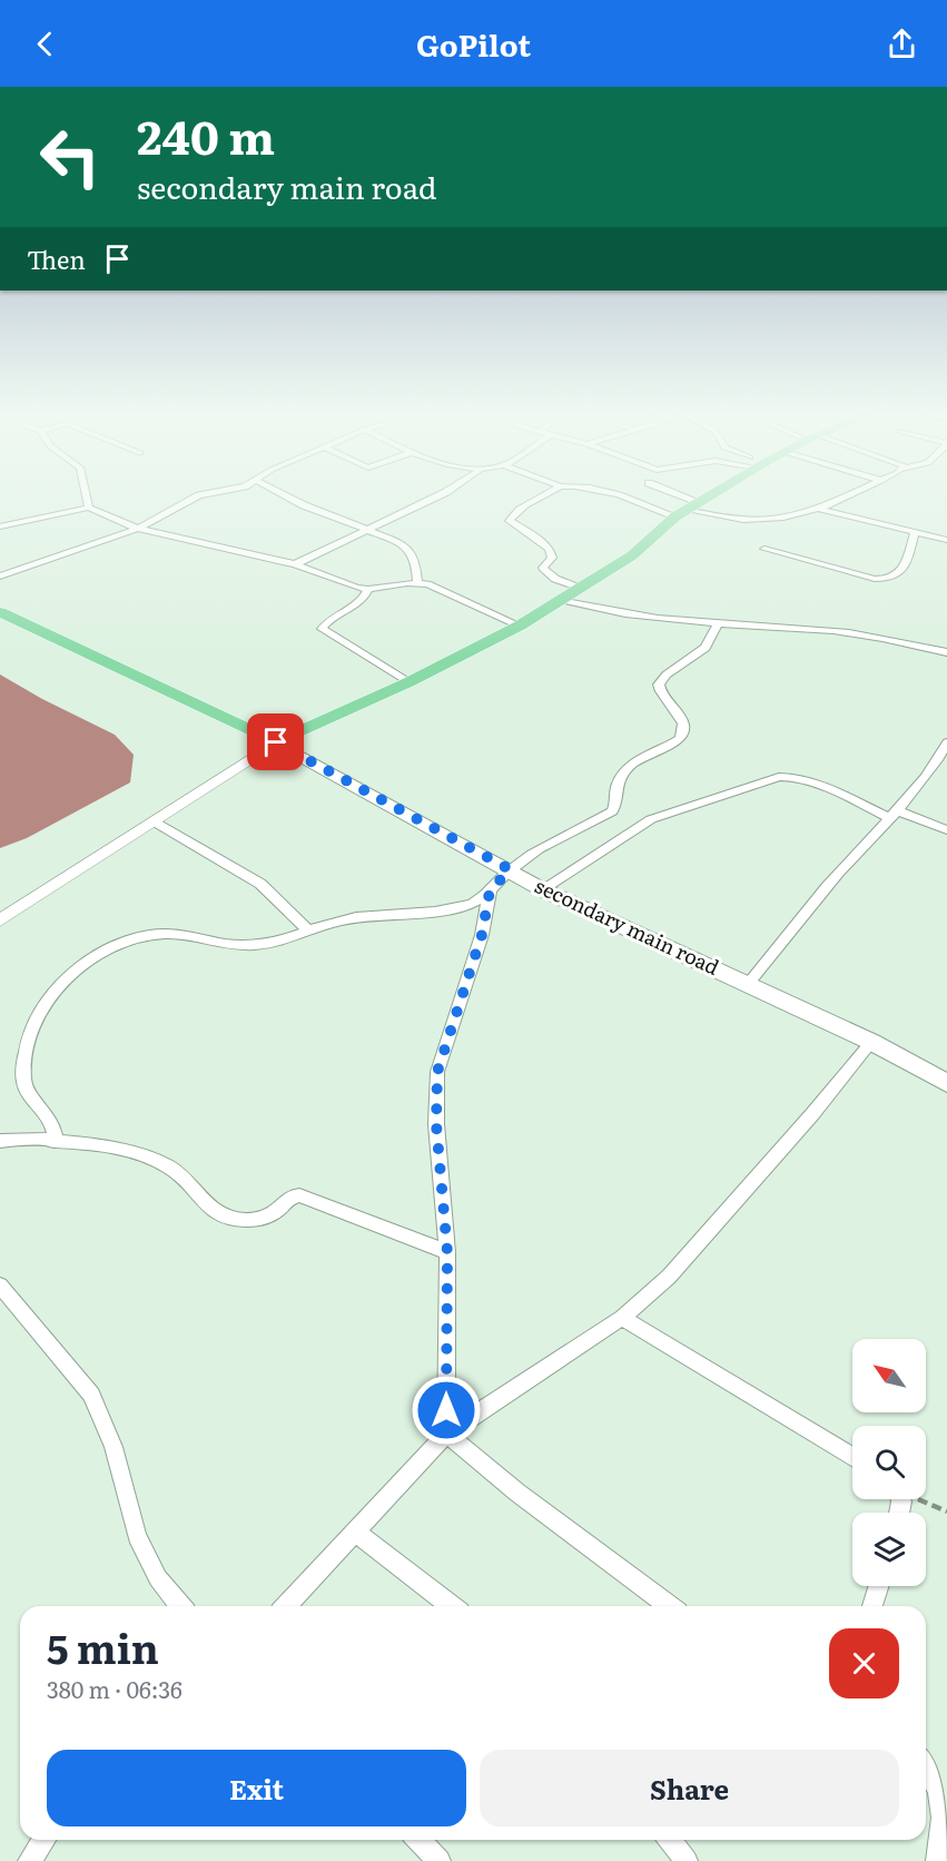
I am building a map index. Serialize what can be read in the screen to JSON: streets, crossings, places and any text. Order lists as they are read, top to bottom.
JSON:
{
  "streets": {
    "main road": ["secondary main road"]
  },
  "north": "top left",
  "page": {
    "header": "GoPilot",
    "turn": ["240 m", "secondary main road"],
    "then": "Then",
    "heading": ["5 min", "380 m · 06:36"],
    "buttons": ["Exit", "Share"]
  }
}
